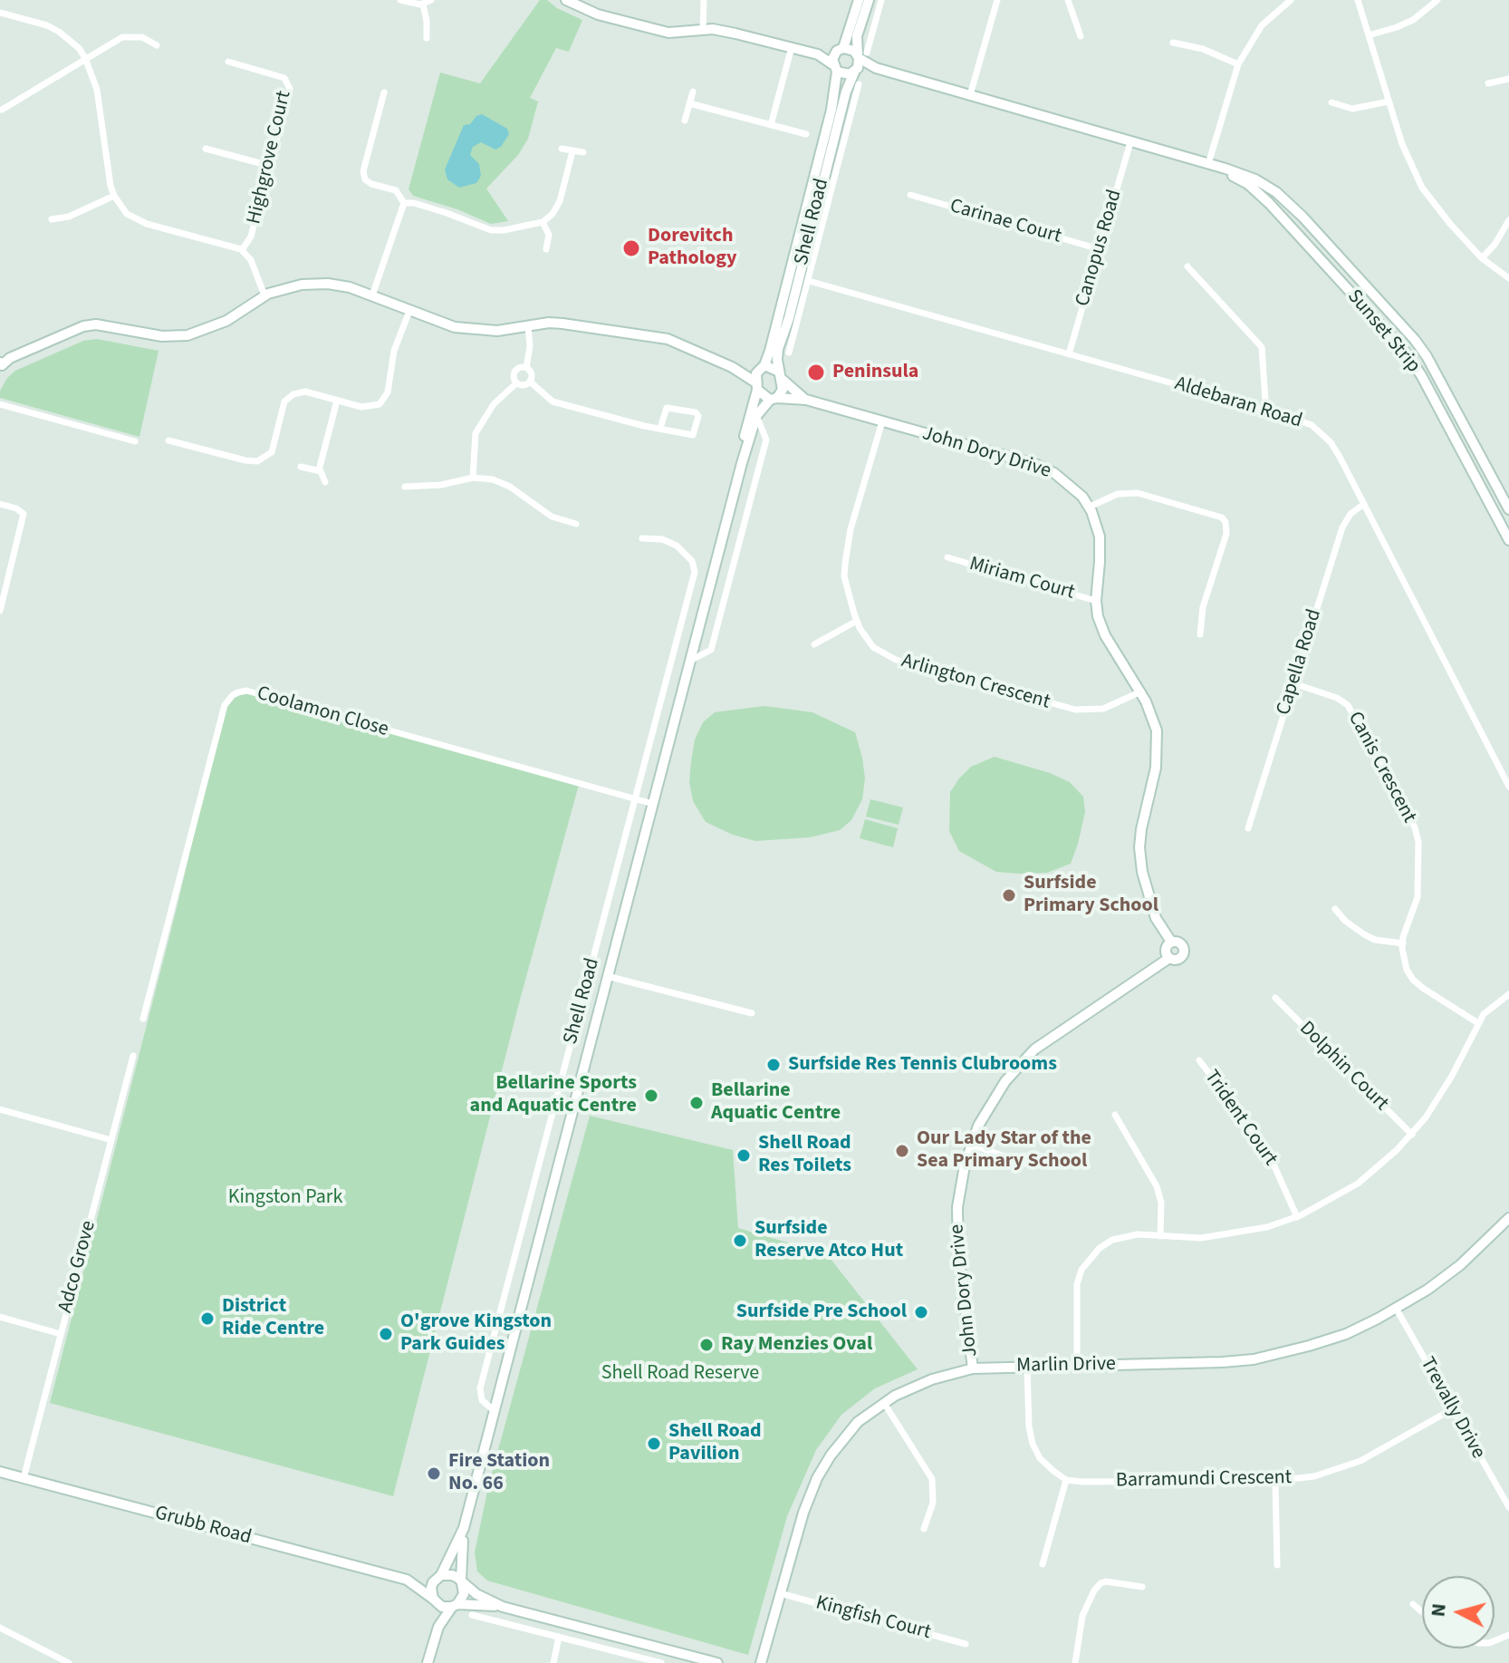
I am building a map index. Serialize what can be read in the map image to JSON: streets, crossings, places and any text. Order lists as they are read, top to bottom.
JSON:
{
  "streets": {
    "street": [
      "Highgrove Court",
      "Shell Road",
      "Carinae Court",
      "Canopus Road",
      "Sunset Strip",
      "Aldebaran Road",
      "John Dory Drive",
      "Miriam Court",
      "Capella Road",
      "Arlington Crescent",
      "Coolamon Close",
      "Canis Crescent",
      "Dolphin Court",
      "Trident Court",
      "Adco Grove",
      "Marlin Drive",
      "Trevally Drive",
      "Barramundi Crescent",
      "Grubb Road",
      "Kingfish Court"
    ]
  },
  "crossings": [
    ["Shell Road", "Sunset Strip"],
    ["Shell Road", "Aldebaran Road"],
    ["Shell Road", "John Dory Drive"],
    ["Shell Road", "Coolamon Close"],
    ["Shell Road", "Grubb Road"],
    ["Carinae Court", "Canopus Road"],
    ["Canopus Road", "Sunset Strip"],
    ["Canopus Road", "Aldebaran Road"],
    ["Aldebaran Road", "Capella Road"],
    ["John Dory Drive", "Miriam Court"],
    ["John Dory Drive", "Arlington Crescent"],
    ["John Dory Drive", "Marlin Drive"],
    ["Capella Road", "Canis Crescent"],
    ["Adco Grove", "Grubb Road"],
    ["Marlin Drive", "Trevally Drive"],
    ["Marlin Drive", "Kingfish Court"],
    ["Trevally Drive", "Barramundi Crescent"]
  ],
  "parks": ["Kingston Park", "Shell Road Reserve"],
  "places": [
    "Dorevitch Pathology",
    "Peninsula",
    "Surfside Primary School",
    "Surfside Res Tennis Clubrooms",
    "Bellarine Sports and Aquatic Centre",
    "Bellarine Aquatic Centre",
    "Our Lady Star of the Sea Primary School",
    "Shell Road Res Toilets",
    "Surfside Reserve Atco Hut",
    "Surfside Pre School",
    "District Ride Centre",
    "O'grove Kingston Park Guides",
    "Ray Menzies Oval",
    "Shell Road Pavilion",
    "Fire Station No. 66"
  ],
  "north": "left"
}
